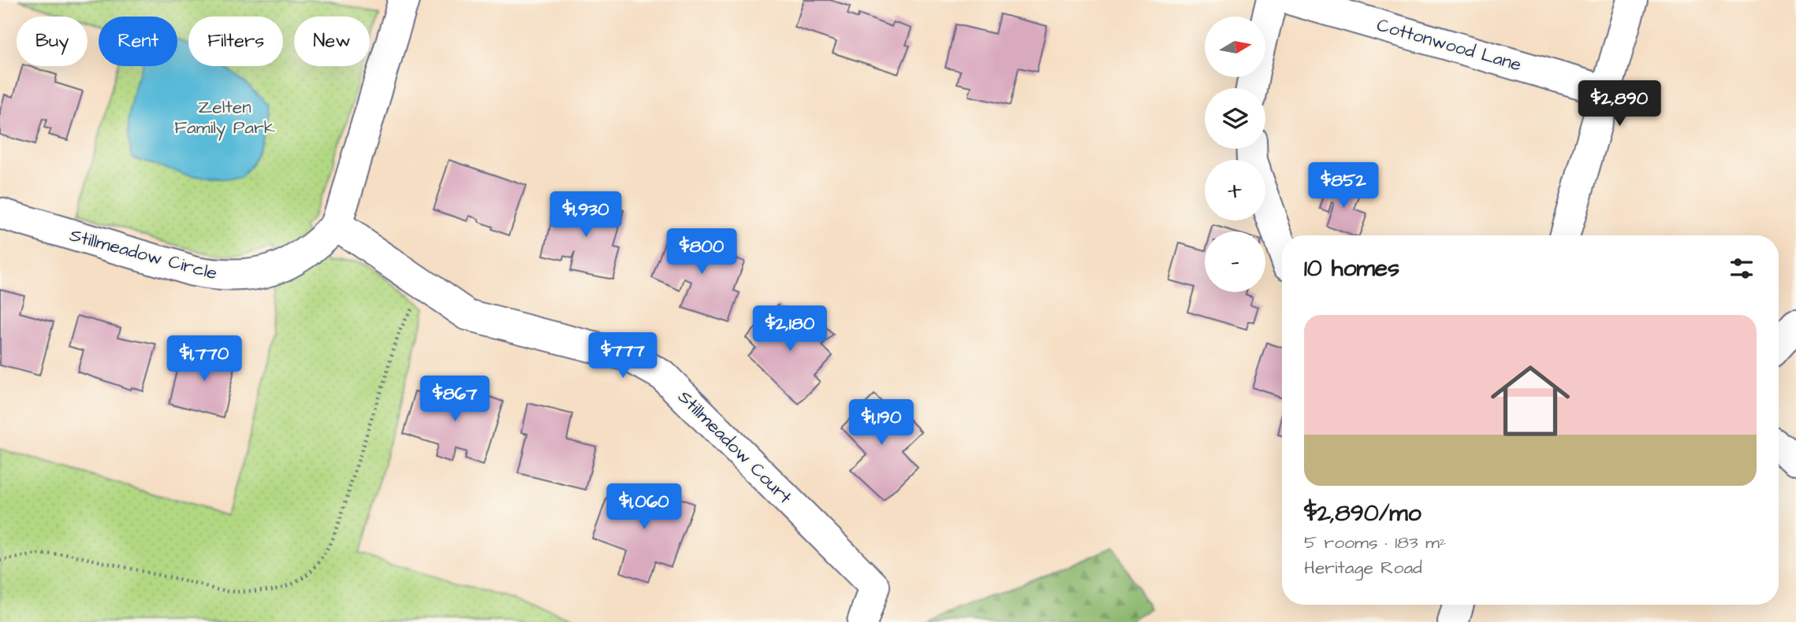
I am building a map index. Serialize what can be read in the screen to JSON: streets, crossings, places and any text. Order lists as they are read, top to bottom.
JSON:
{
  "streets": {
    "street": ["Cottonwood Lane", "Stillmeadow Circle", "Stillmeadow Court"]
  },
  "crossings": [
    ["Stillmeadow Circle", "Stillmeadow Court"]
  ],
  "parks": ["Zelten Family Park"],
  "north": "right",
  "page": {
    "map_buttons": ["+", "−"],
    "chip": [
      "Buy",
      "Rent",
      "Filters",
      "New"
    ],
    "price": [
      "$2,890",
      "$852",
      "$1,930",
      "$800",
      "$2,180",
      "$777",
      "$1,770",
      "$867",
      "$1,190",
      "$1,060"
    ],
    "heading": "10 homes",
    "list": [
      {
        "name": "$2,890/mo",
        "note": "5 rooms · 183 m² · Heritage Road"
      }
    ]
  }
}
